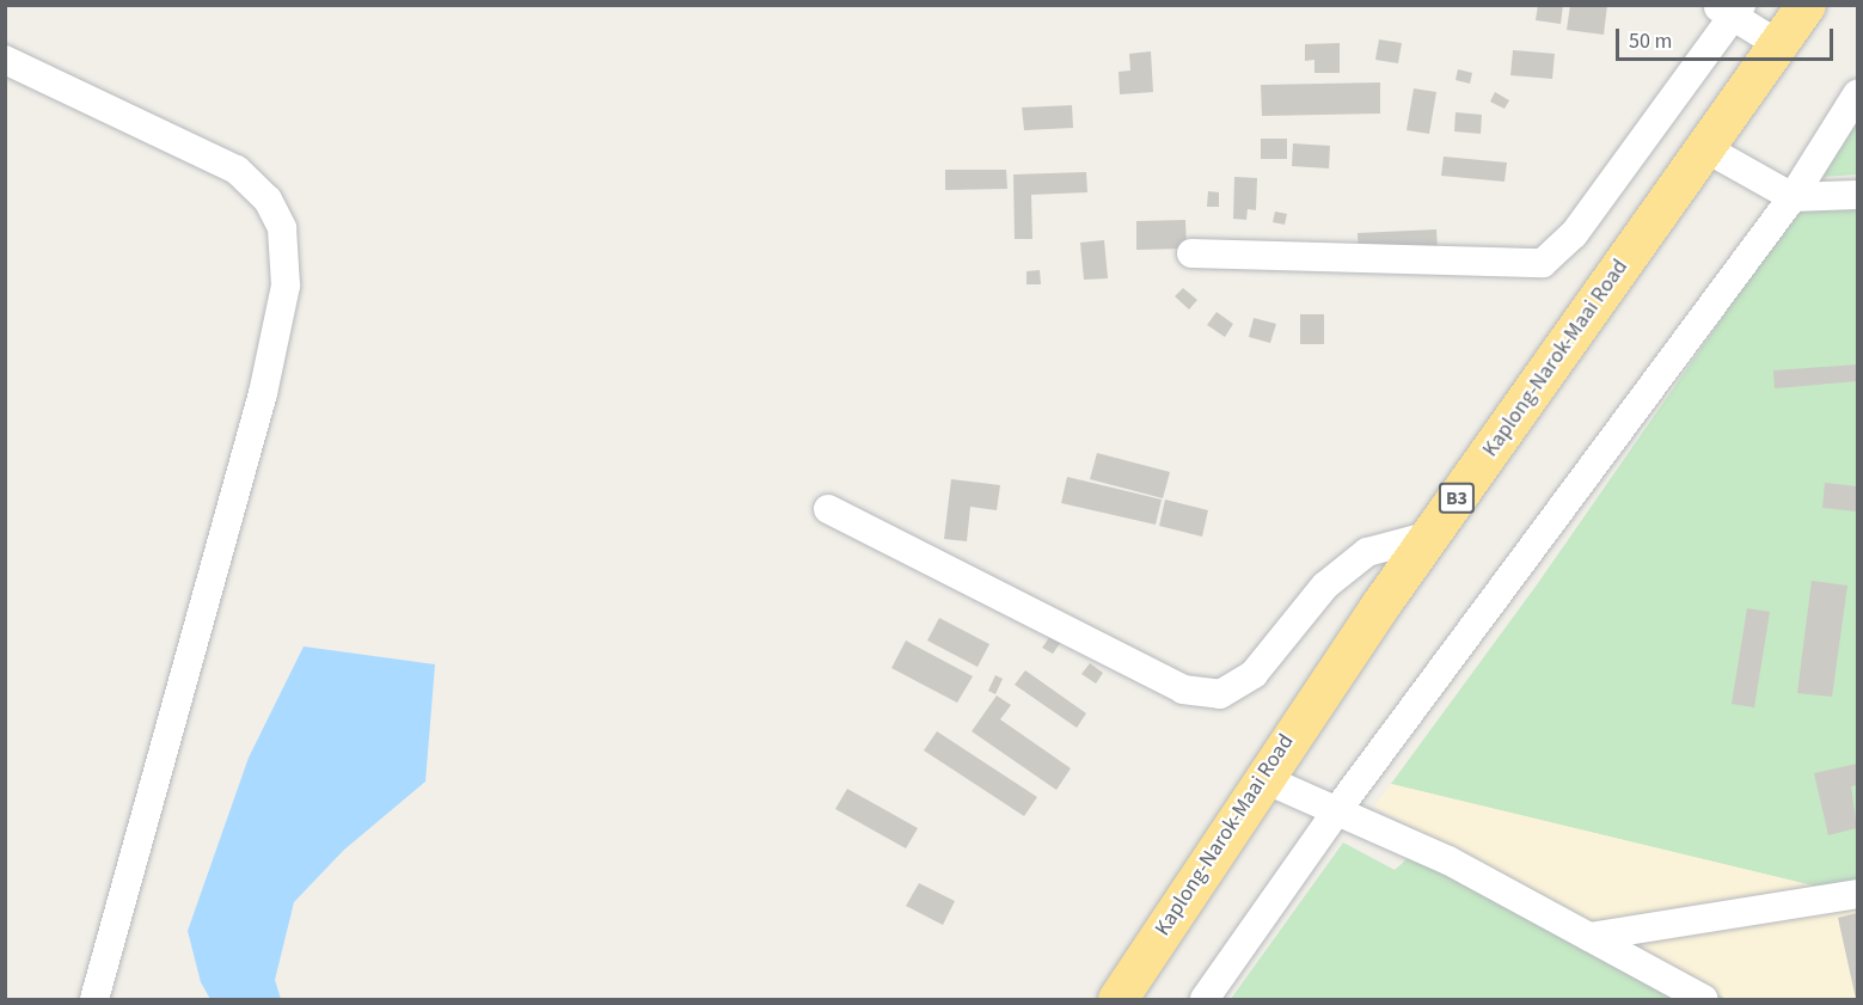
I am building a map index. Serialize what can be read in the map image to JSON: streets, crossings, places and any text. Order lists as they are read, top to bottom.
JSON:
{
  "streets": {
    "highway": ["Kaplong-Narok-Maai Road", "B3"]
  },
  "scale_bar": "50 m"
}
